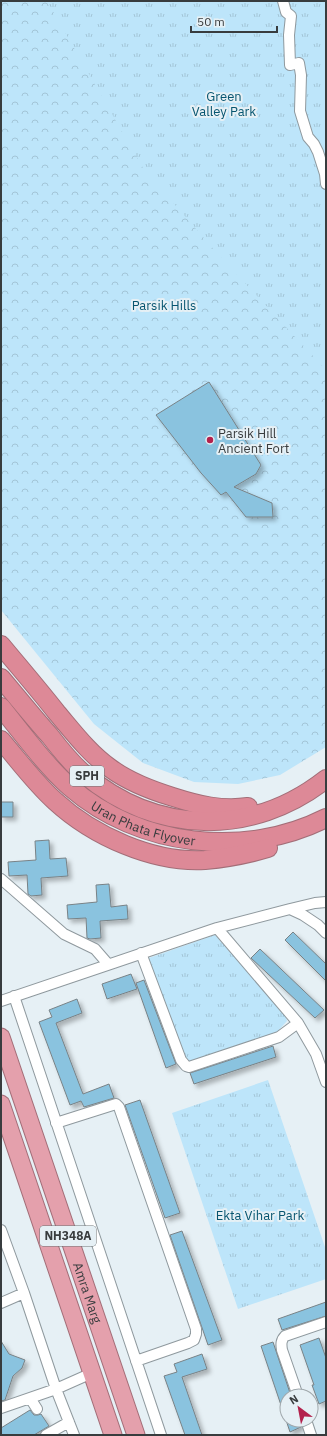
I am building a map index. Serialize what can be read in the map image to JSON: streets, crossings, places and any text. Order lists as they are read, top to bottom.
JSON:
{
  "streets": {
    "highway": [
      "SPH",
      "Uran Phata Flyover",
      "NH348A",
      "Amra Marg"
    ]
  },
  "parks": ["Green Valley Park", "Parsik Hills", "Ekta Vihar Park"],
  "places": ["Parsik Hill Ancient Fort"],
  "scale_bar": "50 m",
  "north": "top left"
}
